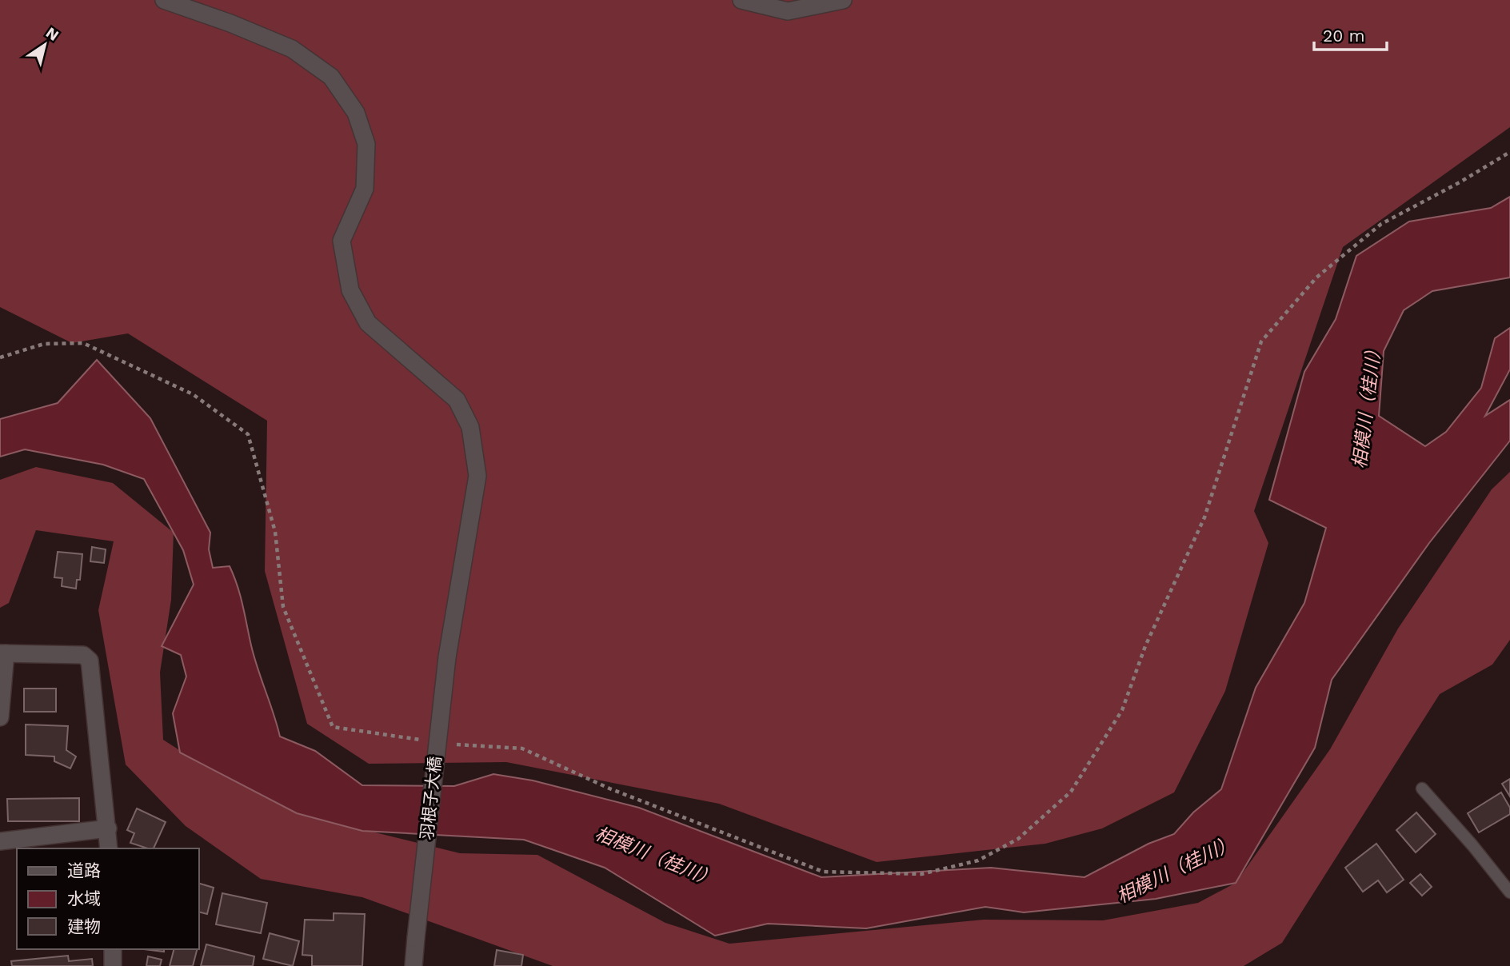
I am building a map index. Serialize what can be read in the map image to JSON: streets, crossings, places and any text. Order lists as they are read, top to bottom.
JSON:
{
  "streets": {
    "street": ["羽根子大橋"]
  },
  "water": ["相模川（桂川）"],
  "legend": ["道路", "水域", "建物"],
  "scale_bar": "20 m",
  "north": "top right"
}
